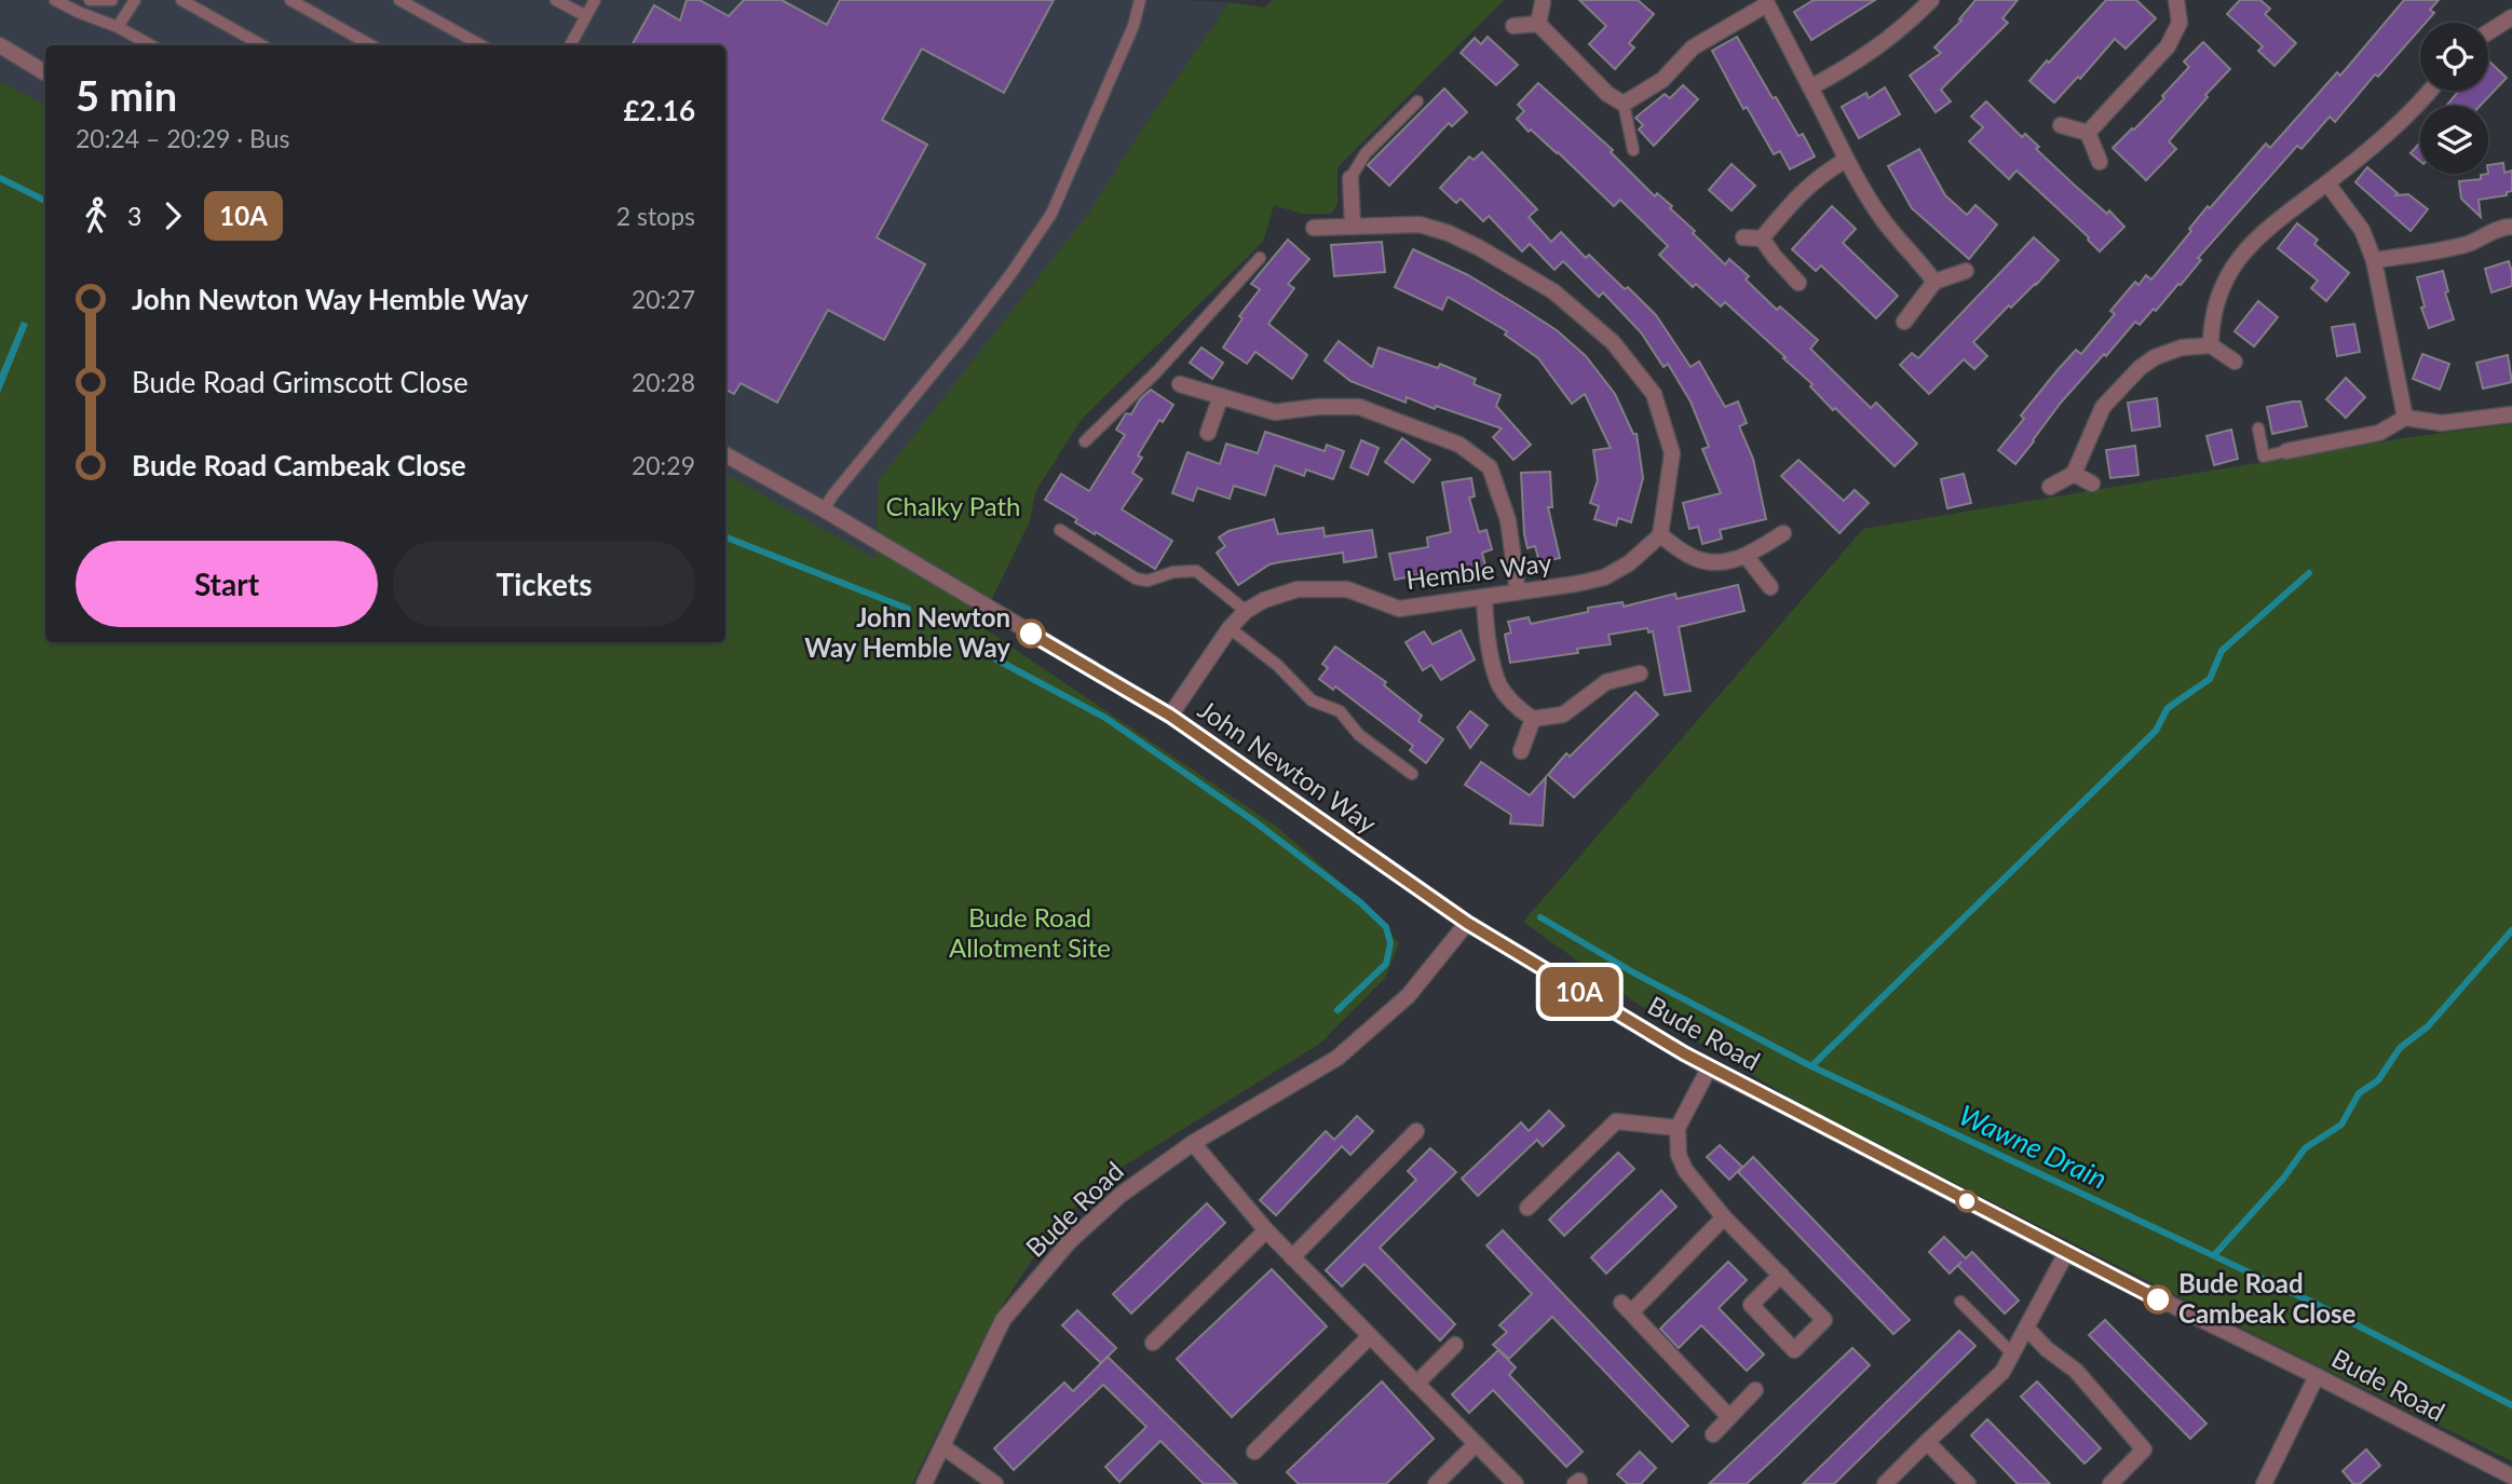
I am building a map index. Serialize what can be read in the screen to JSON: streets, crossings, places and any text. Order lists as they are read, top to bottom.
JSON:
{
  "streets": {
    "street": ["Hemble Way", "John Newton Way", "Bude Road"]
  },
  "crossings": [
    ["Hemble Way", "John Newton Way"],
    ["John Newton Way", "Bude Road"]
  ],
  "water": ["Wawne Drain"],
  "parks": ["Chalky Path", "Bude Road Allotment Site"],
  "places": ["John Newton Way Hemble Way", "Bude Road Cambeak Close"],
  "lines": ["bus line 10A"],
  "page": {
    "on_map": "10A",
    "heading": ["5 min", "20:24 – 20:29 · Bus", "£2.16"],
    "legs": ["3", "10A", "2 stops"],
    "list": [
      {
        "name": "John Newton Way Hemble Way",
        "value": "20:27"
      },
      {
        "name": "Bude Road Grimscott Close",
        "value": "20:28"
      },
      {
        "name": "Bude Road Cambeak Close",
        "value": "20:29"
      }
    ],
    "buttons": ["Start", "Tickets"]
  }
}
